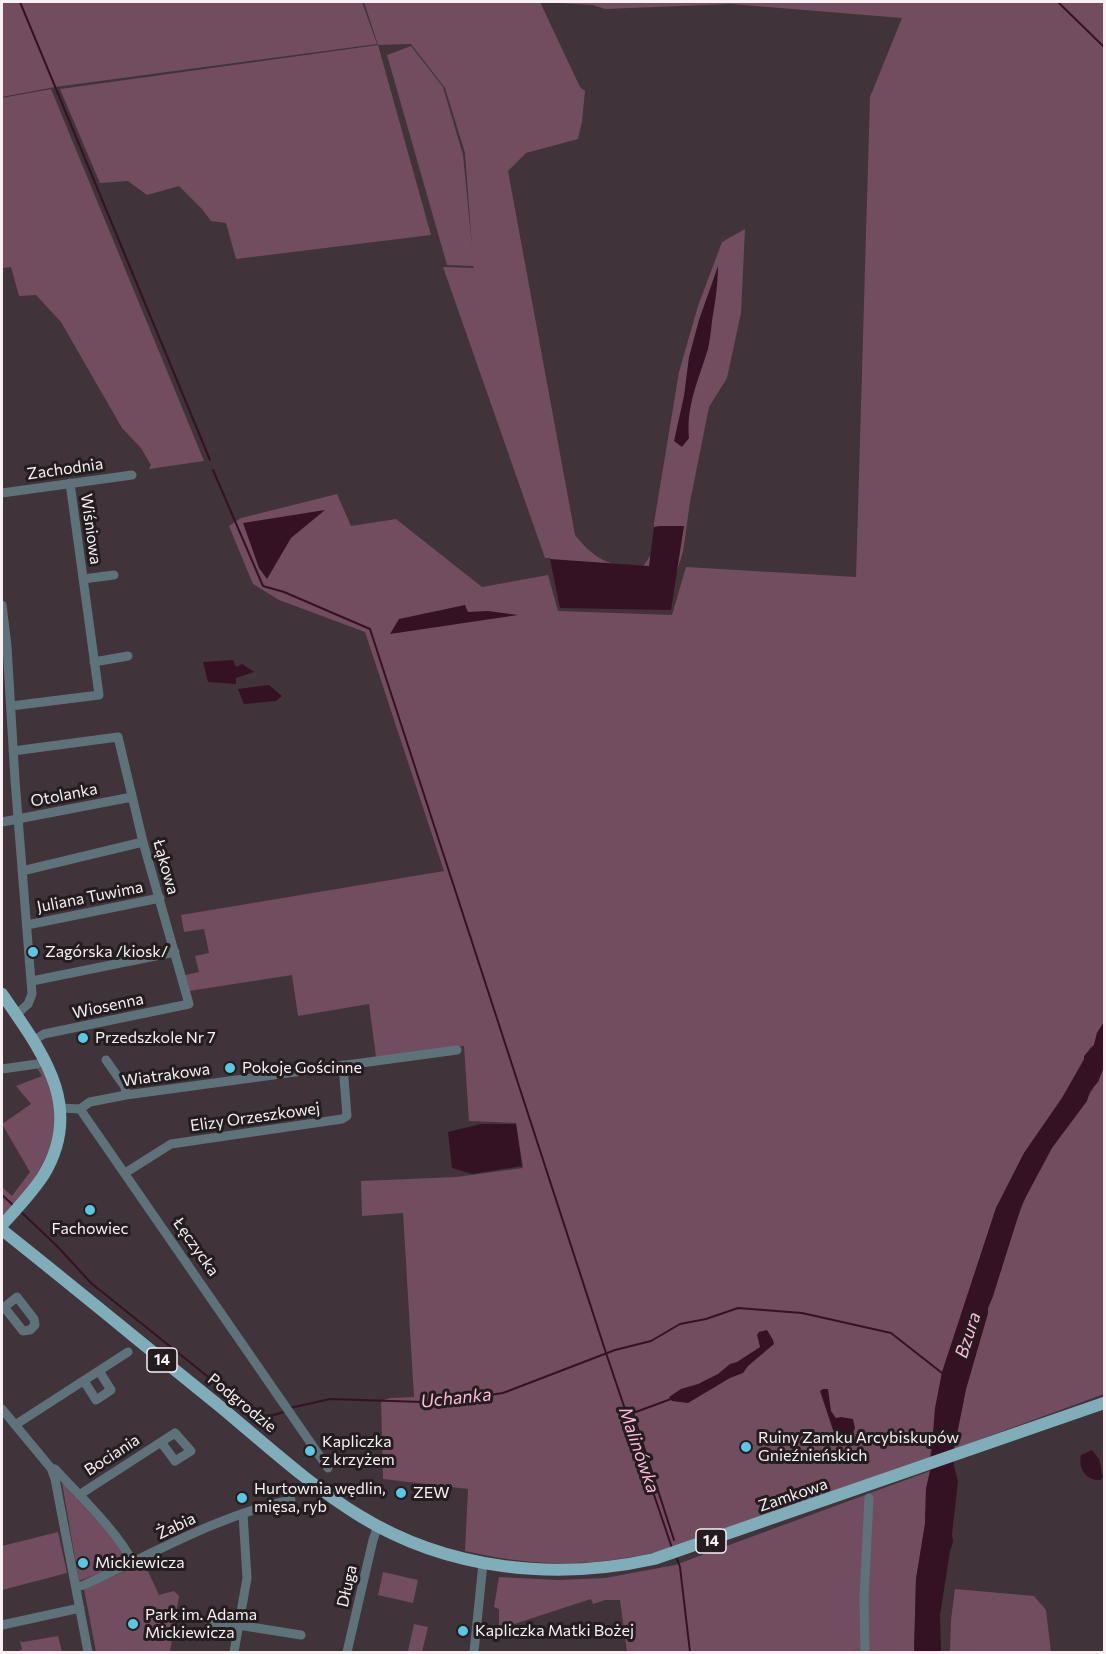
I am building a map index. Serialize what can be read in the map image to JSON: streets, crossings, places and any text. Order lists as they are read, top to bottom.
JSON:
{
  "streets": {
    "main road": ["14", "Podgrodzie", "Zamkowa"],
    "street": [
      "Zachodnia",
      "Wiśniowa",
      "Otolanka",
      "Łąkowa",
      "Juliana Tuwima",
      "Wiosenna",
      "Wiatrakowa",
      "Elizy Orzeszkowej",
      "Łęczycka",
      "Bociania",
      "Żabia",
      "Długa"
    ]
  },
  "crossings": [
    ["Zachodnia", "Wiśniowa"],
    ["Otolanka", "Łąkowa"],
    ["Łąkowa", "Juliana Tuwima"],
    ["Łąkowa", "Wiosenna"],
    ["Wiatrakowa", "Elizy Orzeszkowej"],
    ["Wiatrakowa", "Łęczycka"],
    ["Elizy Orzeszkowej", "Łęczycka"],
    ["Podgrodzie", "Zamkowa"],
    ["Podgrodzie", "Długa"]
  ],
  "water": ["Bzura", "Uchanka", "Malinówka"],
  "places": [
    "Zagórska /kiosk/",
    "Przedszkole Nr 7",
    "Pokoje Gościnne",
    "Fachowiec",
    "Ruiny Zamku Arcybiskupów Gnieźnieńskich",
    "Kapliczka z krzyżem",
    "ZEW",
    "Hurtownia wędlin, mięsa, ryb",
    "Mickiewicza",
    "Park im. Adama Mickiewicza",
    "Kapliczka Matki Bożej"
  ]
}
